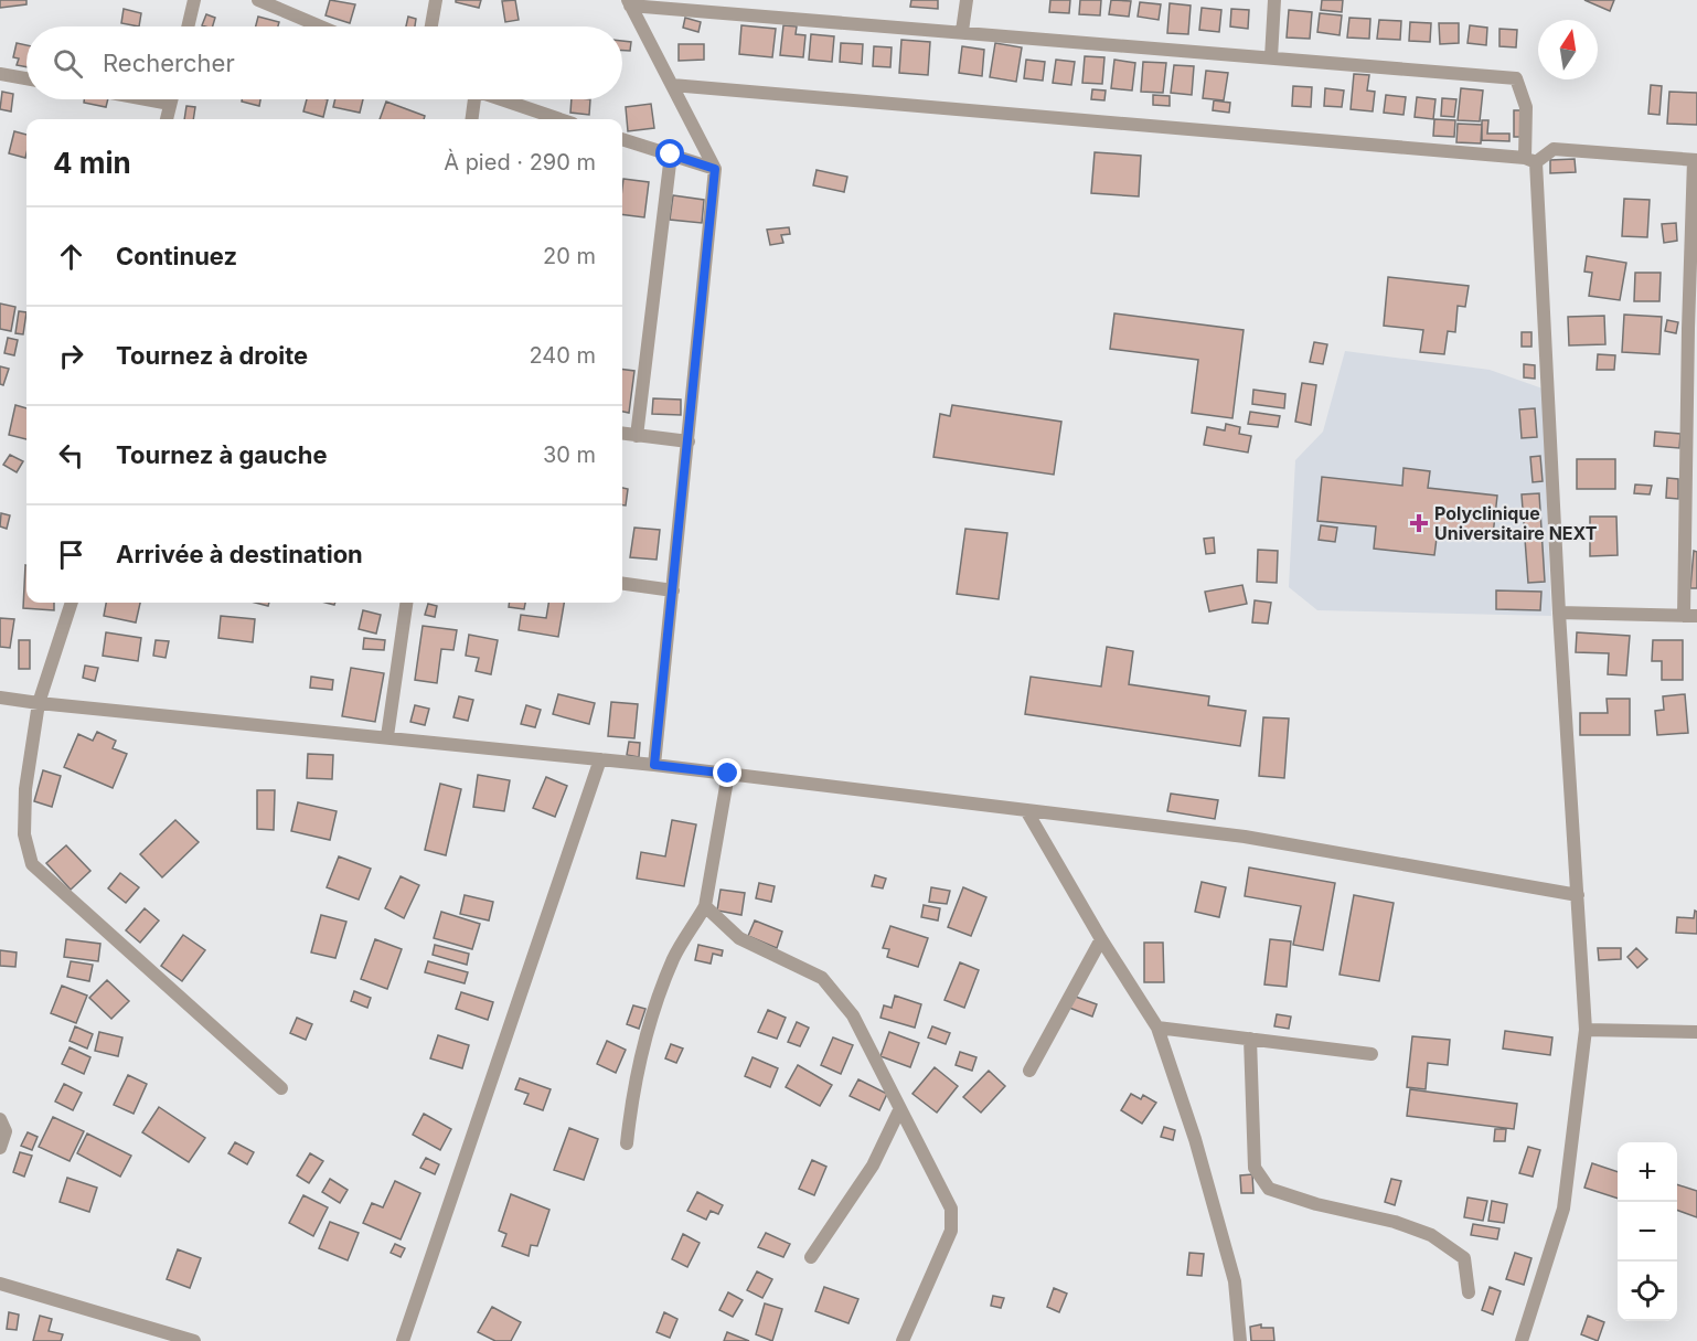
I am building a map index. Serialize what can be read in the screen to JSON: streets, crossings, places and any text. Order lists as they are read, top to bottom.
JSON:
{
  "places": {
    "health": ["Polyclinique Universitaire NEXT"]
  },
  "north": "top",
  "page": {
    "search": "Rechercher",
    "heading": ["4 min", "À pied · 290 m"],
    "list": [
      ["Continuez", "20 m"],
      ["Tournez à droite", "240 m"],
      ["Tournez à gauche", "30 m"],
      "Arrivée à destination"
    ],
    "map_buttons": ["+", "−"]
  }
}
